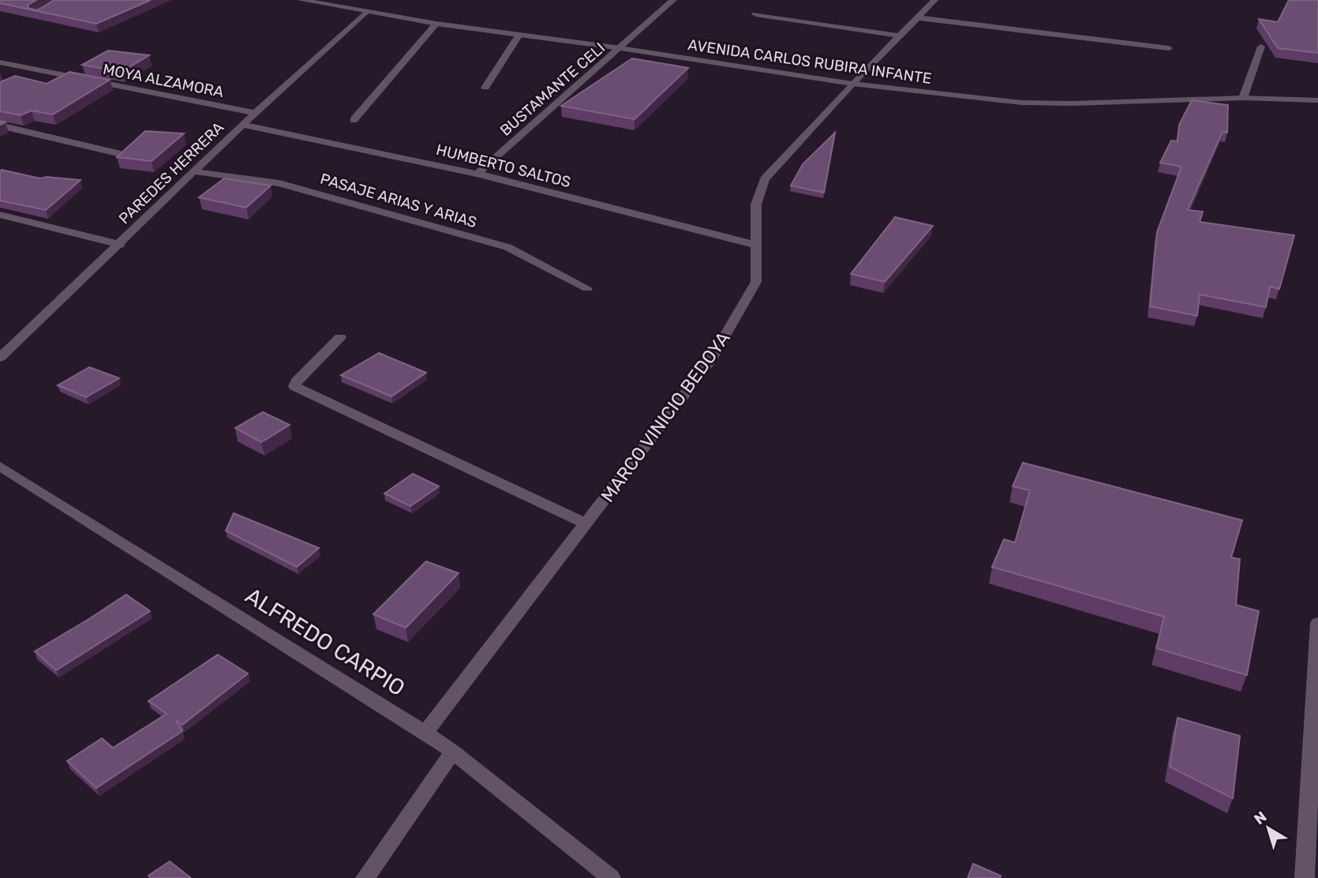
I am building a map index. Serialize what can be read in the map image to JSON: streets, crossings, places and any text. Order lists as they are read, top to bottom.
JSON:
{
  "streets": {
    "street": [
      "AVENIDA CARLOS RUBIRA INFANTE",
      "MOYA ALZAMORA",
      "BUSTAMANTE CELI",
      "HUMBERTO SALTOS",
      "PAREDES HERRERA",
      "PASAJE ARIAS Y ARIAS",
      "MARCO VINICIO BEDOYA",
      "ALFREDO CARPIO"
    ]
  },
  "crossings": [
    ["AVENIDA CARLOS RUBIRA INFANTE", "BUSTAMANTE CELI"],
    ["AVENIDA CARLOS RUBIRA INFANTE", "PAREDES HERRERA"],
    ["AVENIDA CARLOS RUBIRA INFANTE", "MARCO VINICIO BEDOYA"],
    ["MOYA ALZAMORA", "PAREDES HERRERA"],
    ["BUSTAMANTE CELI", "HUMBERTO SALTOS"],
    ["HUMBERTO SALTOS", "PAREDES HERRERA"],
    ["HUMBERTO SALTOS", "MARCO VINICIO BEDOYA"],
    ["PAREDES HERRERA", "PASAJE ARIAS Y ARIAS"],
    ["MARCO VINICIO BEDOYA", "ALFREDO CARPIO"]
  ],
  "north": "top left"
}
